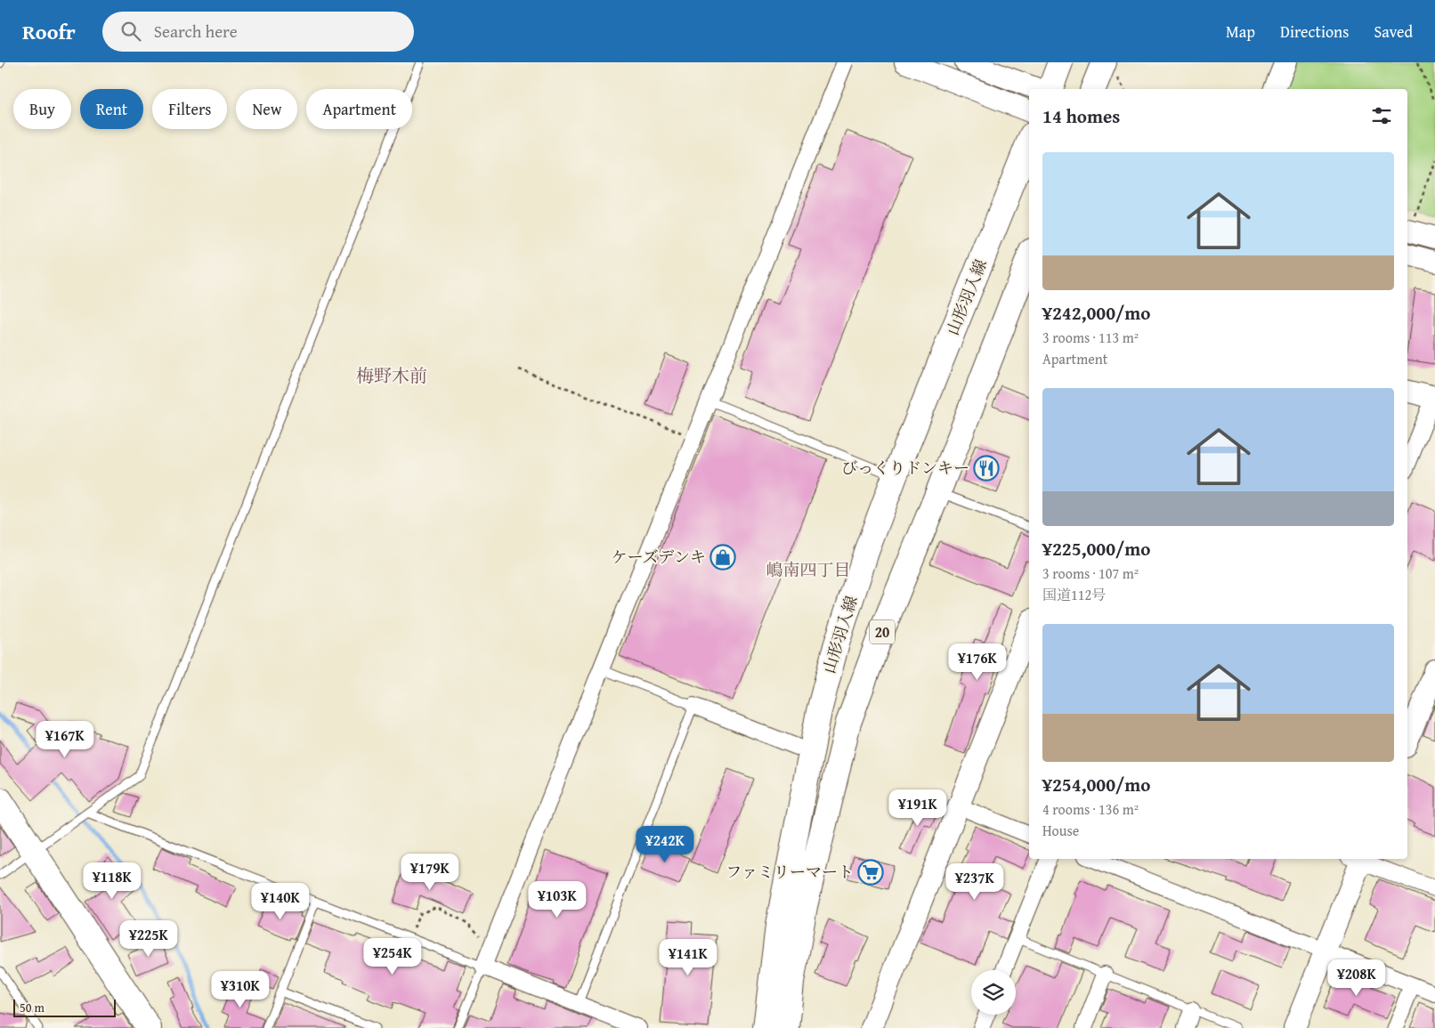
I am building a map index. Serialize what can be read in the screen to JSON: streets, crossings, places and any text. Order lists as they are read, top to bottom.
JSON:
{
  "streets": {
    "main road": ["山形羽入線", "20"]
  },
  "districts": ["梅野木前", "嶋南四丁目"],
  "places": {
    "restaurant": ["びっくりドンキー"],
    "shop": ["ケーズデンキ"],
    "supermarket": ["ファミリーマート"]
  },
  "scale_bar": "50 m",
  "page": {
    "header": "Roofr",
    "search": "Search here",
    "nav": ["Map", "Directions", "Saved"],
    "chip": [
      "Buy",
      "Rent",
      "Filters",
      "New",
      "Apartment"
    ],
    "heading": "14 homes",
    "list": [
      {
        "name": "¥242,000/mo",
        "note": "3 rooms · 113 m² · Apartment"
      },
      {
        "name": "¥225,000/mo",
        "note": "3 rooms · 107 m² · 国道112号"
      },
      {
        "name": "¥254,000/mo",
        "note": "4 rooms · 136 m² · House"
      }
    ],
    "price": [
      "¥176K",
      "¥167K",
      "¥191K",
      "¥242K",
      "¥179K",
      "¥118K",
      "¥237K",
      "¥103K",
      "¥140K",
      "¥225K",
      "¥254K",
      "¥141K",
      "¥208K",
      "¥310K"
    ],
    "scale": "50 m"
  }
}
